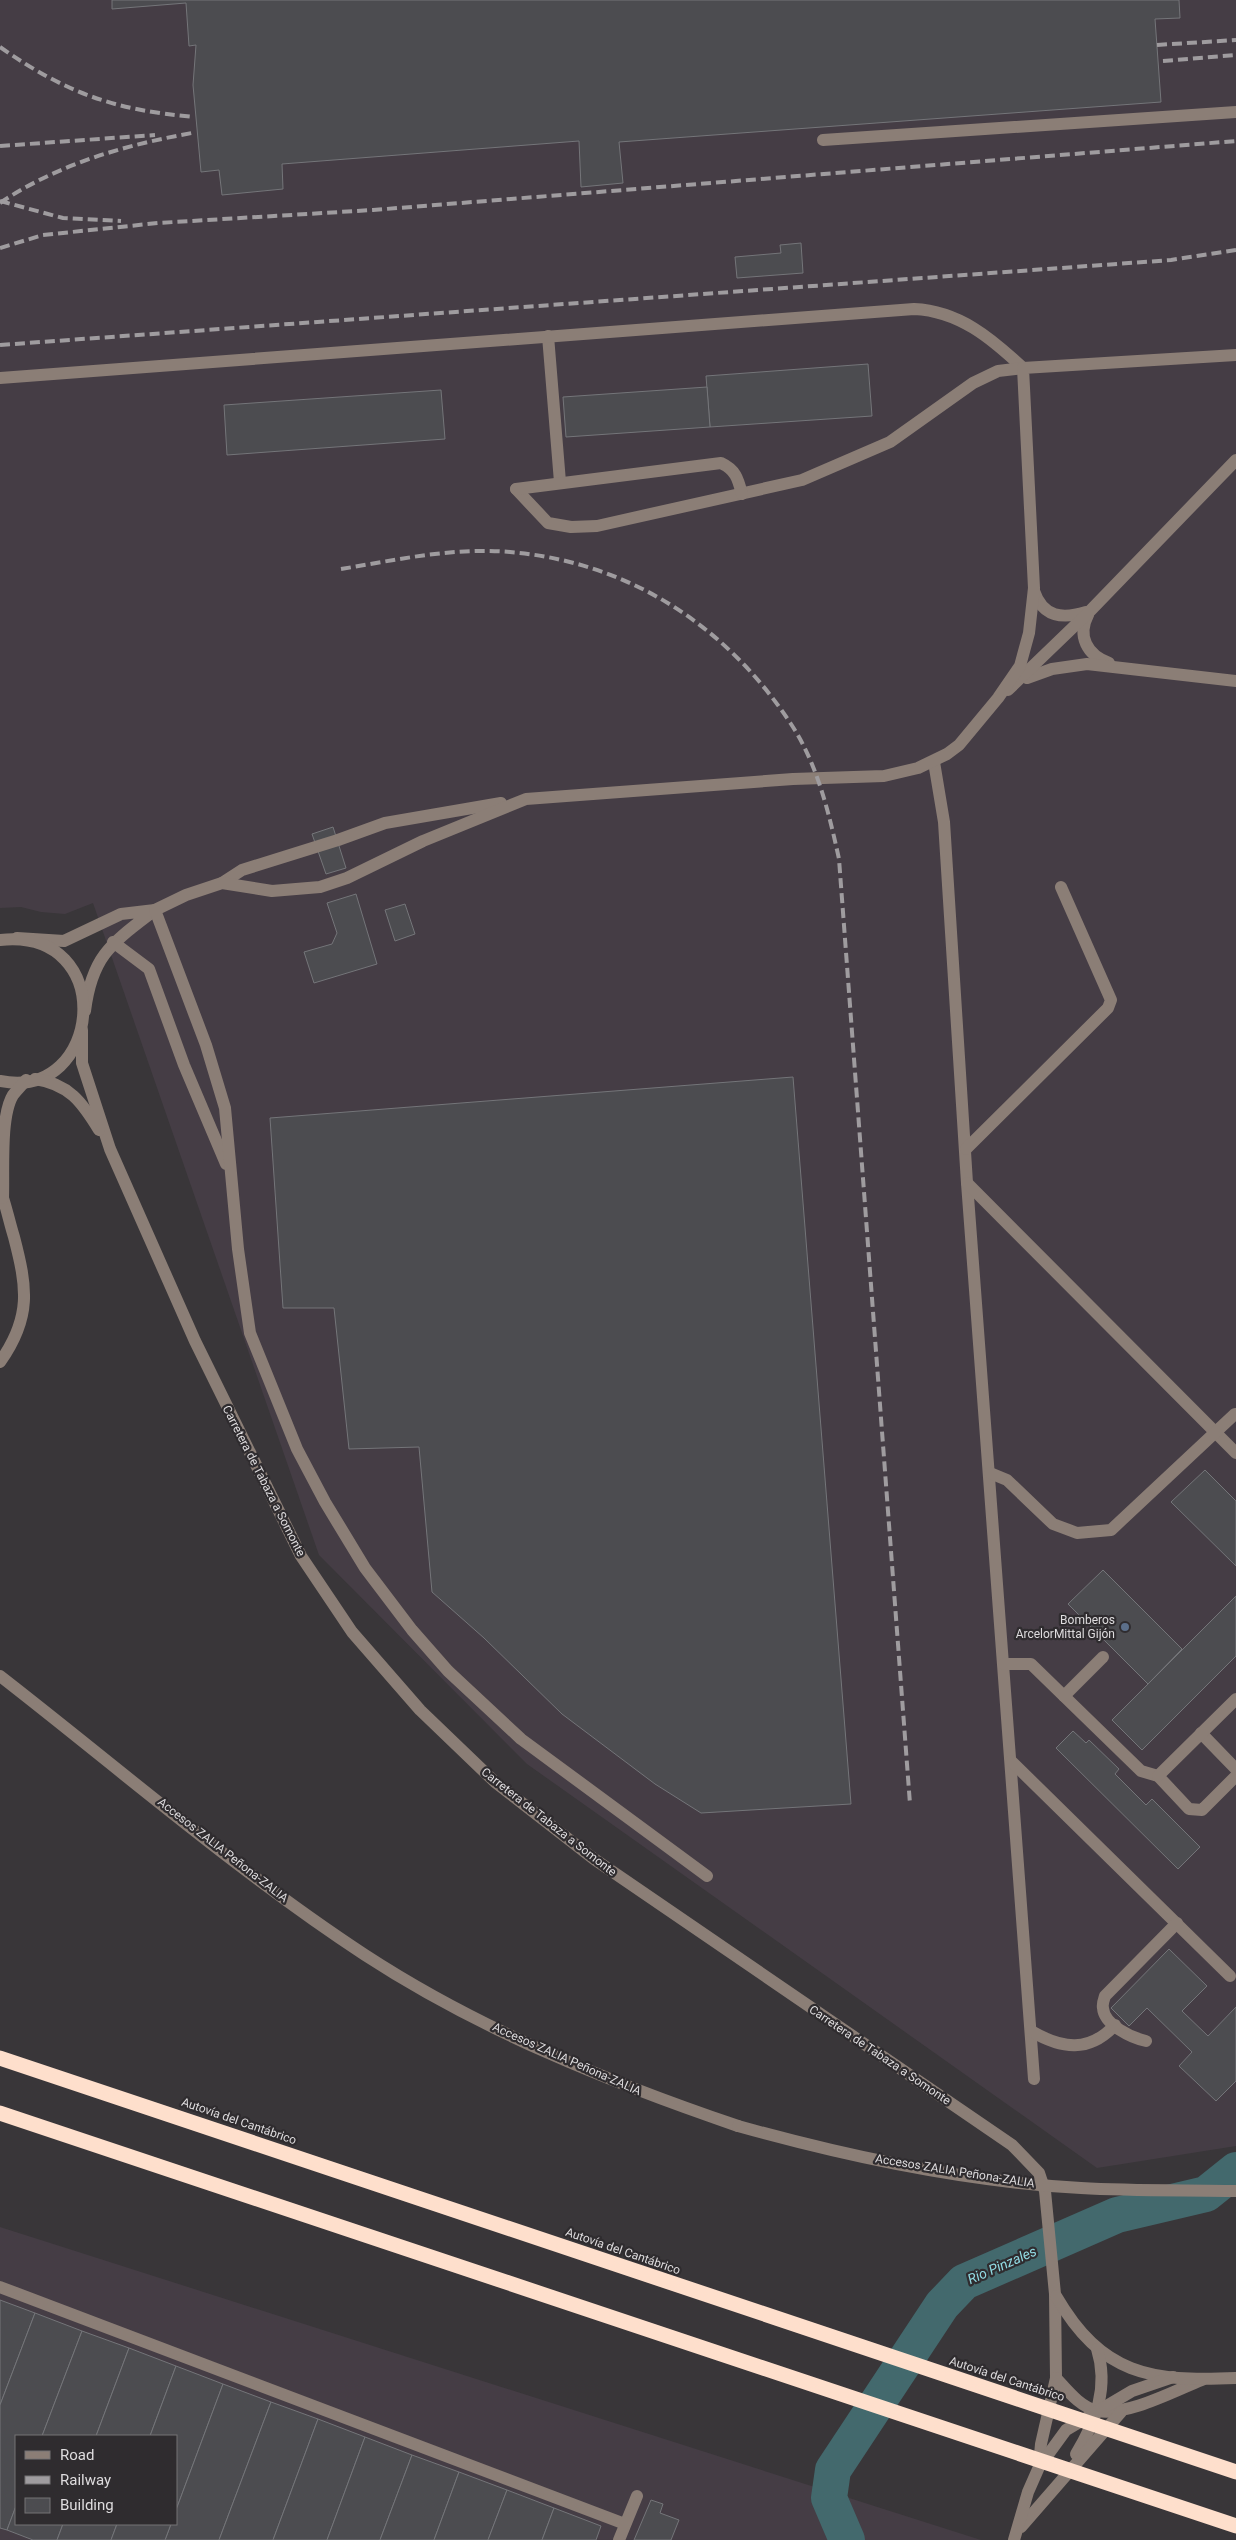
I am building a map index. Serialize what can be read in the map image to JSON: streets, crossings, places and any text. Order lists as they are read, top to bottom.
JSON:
{
  "streets": {
    "highway": ["Autovía del Cantábrico"],
    "street": ["Carretera de Tabaza a Somonte", "Accesos ZALIA Peñona-ZALIA"]
  },
  "water": ["Rio Pinzales"],
  "places": ["Bomberos ArcelorMittal Gijón"],
  "legend": ["Road", "Railway", "Building"]
}
